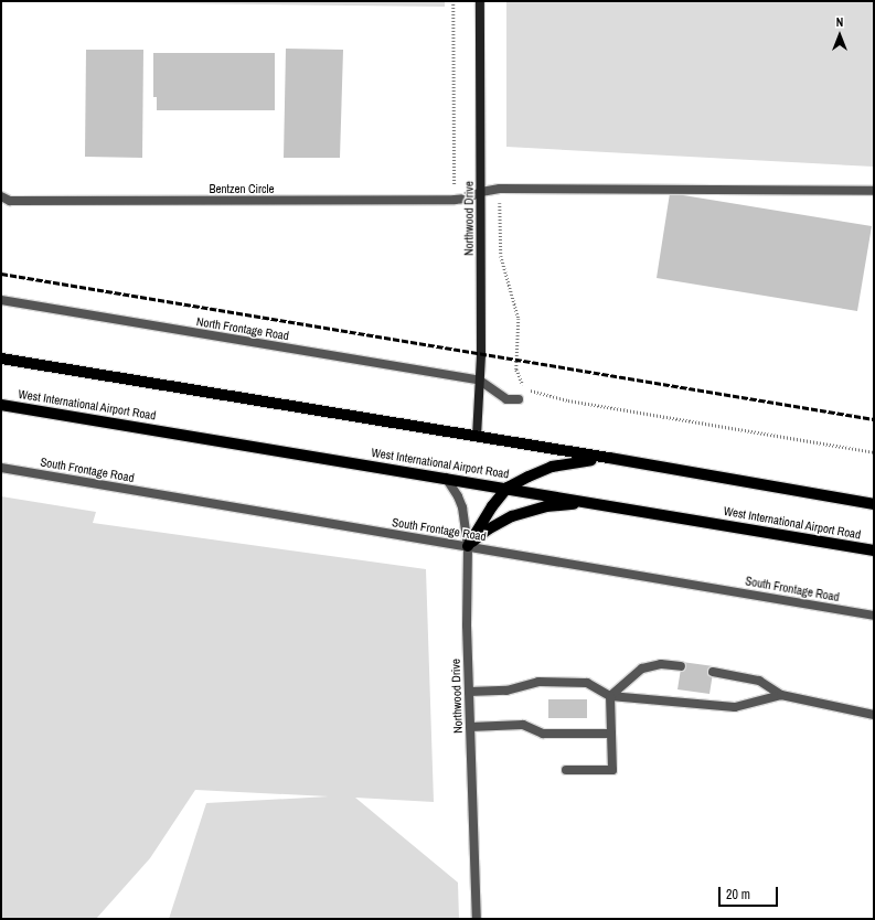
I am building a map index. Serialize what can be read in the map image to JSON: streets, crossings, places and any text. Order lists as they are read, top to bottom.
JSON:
{
  "streets": {
    "main road": ["West International Airport Road"],
    "street": [
      "Bentzen Circle",
      "Northwood Drive",
      "North Frontage Road",
      "South Frontage Road"
    ]
  },
  "crossings": [
    ["Bentzen Circle", "Northwood Drive"],
    ["Northwood Drive", "North Frontage Road"],
    ["Northwood Drive", "West International Airport Road"],
    ["Northwood Drive", "South Frontage Road"]
  ],
  "scale_bar": "20 m",
  "north": "top"
}
